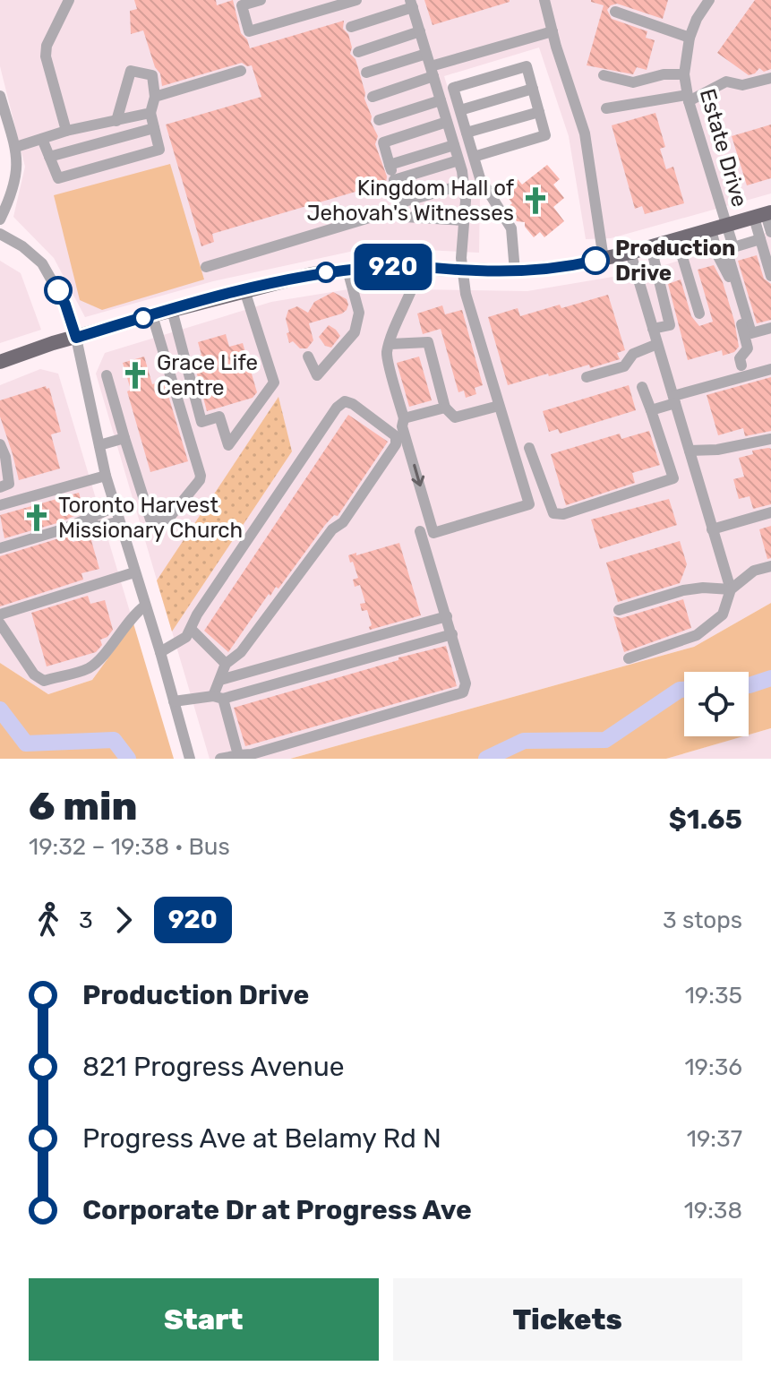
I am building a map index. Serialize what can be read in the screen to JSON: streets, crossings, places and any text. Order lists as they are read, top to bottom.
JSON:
{
  "streets": {
    "street": ["Estate Drive"]
  },
  "places": {
    "church": ["Kingdom Hall of Jehovah's Witnesses", "Grace Life Centre", "Toronto Harvest Missionary Church"],
    "other": ["Production Drive"]
  },
  "lines": ["bus line 920"],
  "page": {
    "on_map": "920",
    "heading": ["6 min", "19:32 – 19:38 · Bus", "$1.65"],
    "legs": ["3", "920", "3 stops"],
    "list": [
      {
        "name": "Production Drive",
        "value": "19:35"
      },
      {
        "name": "821 Progress Avenue",
        "value": "19:36"
      },
      {
        "name": "Progress Ave at Belamy Rd N",
        "value": "19:37"
      },
      {
        "name": "Corporate Dr at Progress Ave",
        "value": "19:38"
      }
    ],
    "buttons": ["Start", "Tickets"]
  }
}
